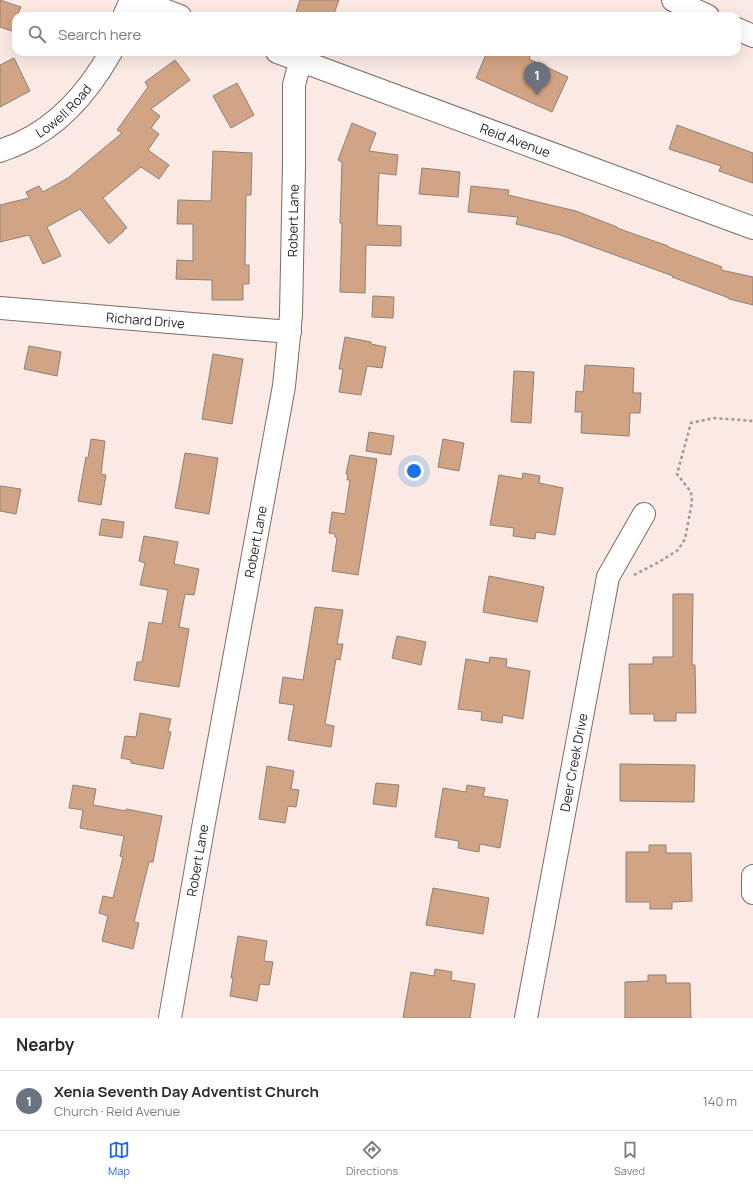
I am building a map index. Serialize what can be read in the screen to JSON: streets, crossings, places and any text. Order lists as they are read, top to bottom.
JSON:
{
  "streets": {
    "street": [
      "Lowell Road",
      "Reid Avenue",
      "Robert Lane",
      "Richard Drive",
      "Deer Creek Drive"
    ]
  },
  "crossings": [
    ["Reid Avenue", "Robert Lane"],
    ["Robert Lane", "Richard Drive"]
  ],
  "page": {
    "search": "Search here",
    "pins": "1",
    "heading": "Nearby",
    "list": [
      {
        "mark": "1",
        "name": "Xenia Seventh Day Adventist Church",
        "note": "Church · Reid Avenue",
        "value": "140 m"
      }
    ],
    "nav": ["Map", "Directions", "Saved"]
  }
}
